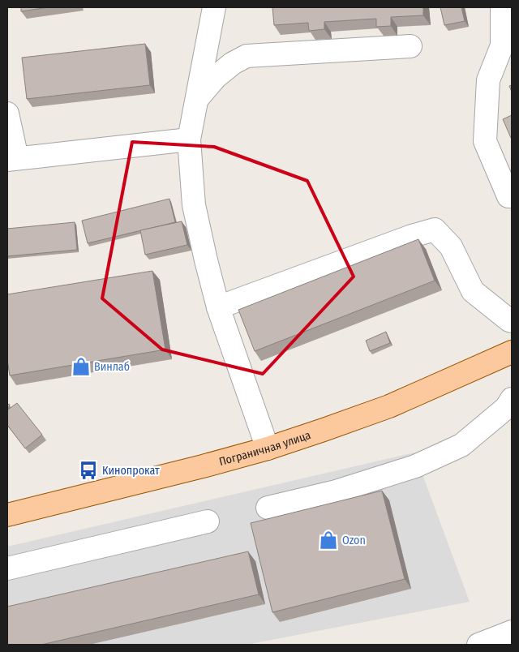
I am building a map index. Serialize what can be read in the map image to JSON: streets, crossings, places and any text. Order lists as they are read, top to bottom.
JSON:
{
  "streets": {
    "main road": ["Пограничная улица"]
  },
  "places": {
    "shop": ["Винлаб", "Ozon"],
    "bus stop": ["Кинопрокат"]
  }
}
